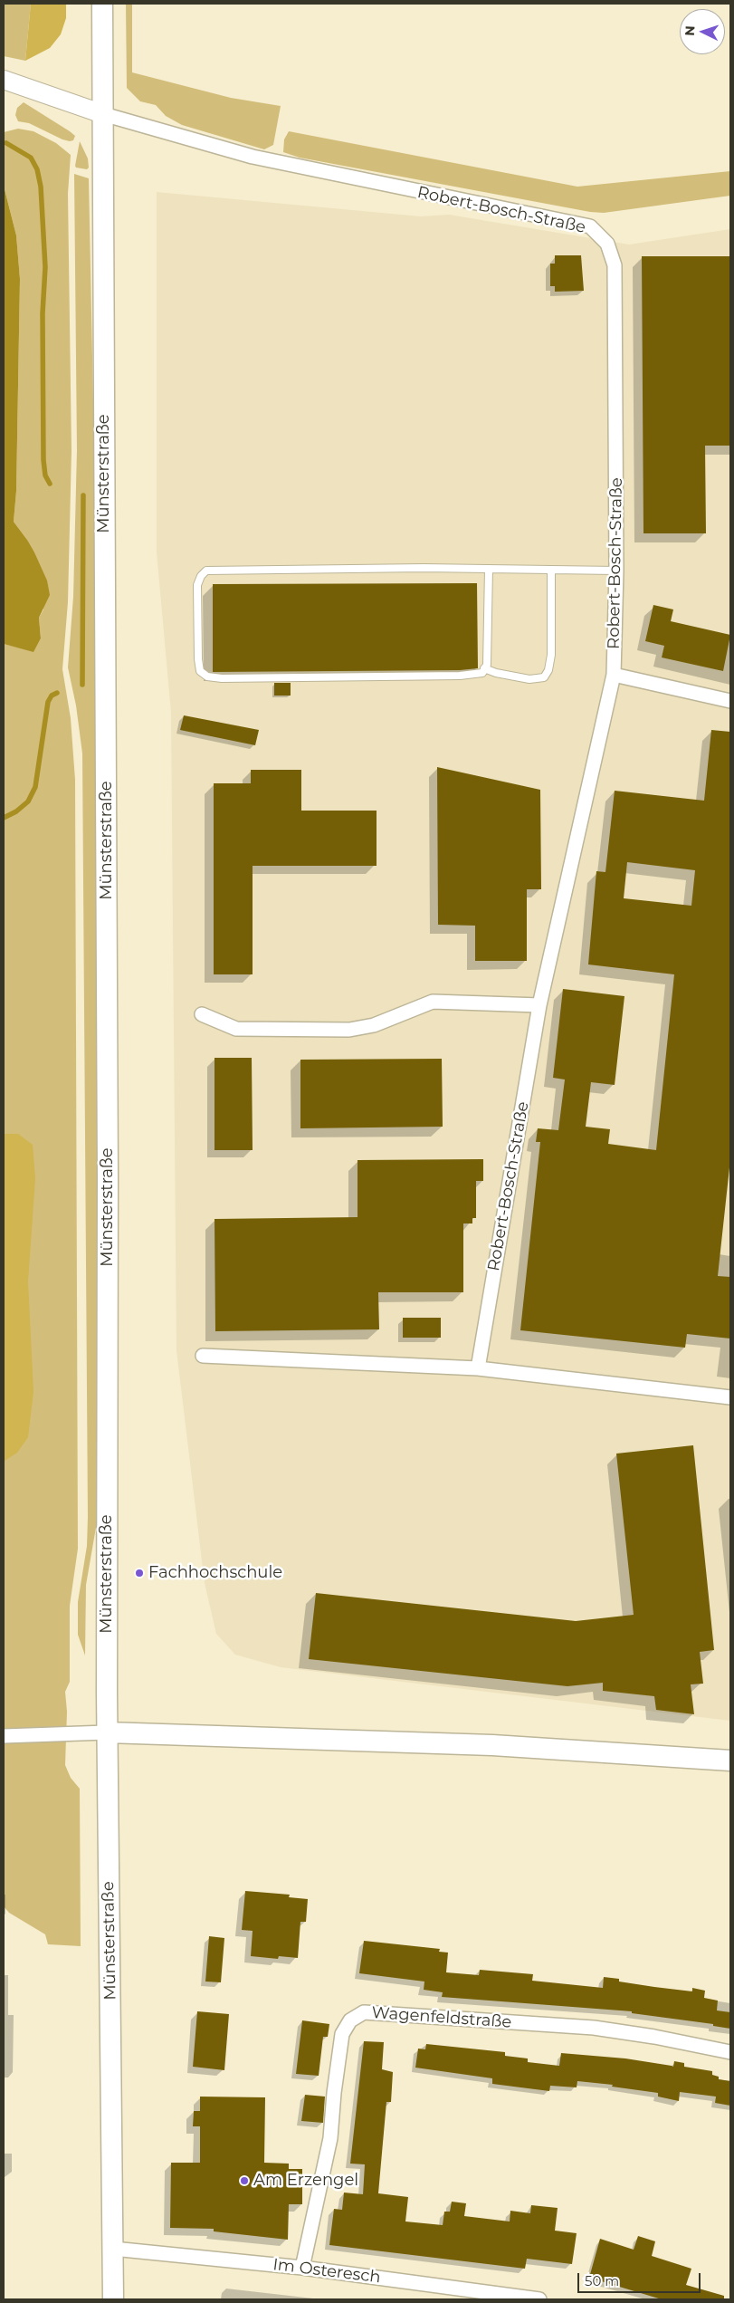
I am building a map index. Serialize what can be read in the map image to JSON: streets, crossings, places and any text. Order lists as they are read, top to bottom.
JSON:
{
  "streets": {
    "main road": ["Münsterstraße"],
    "street": ["Robert-Bosch-Straße", "Wagenfeldstraße", "Im Osteresch"]
  },
  "crossings": [
    ["Robert-Bosch-Straße", "Münsterstraße"],
    ["Münsterstraße", "Im Osteresch"],
    ["Wagenfeldstraße", "Im Osteresch"]
  ],
  "places": ["Fachhochschule", "Am Erzengel"],
  "scale_bar": "50 m",
  "north": "left"
}
